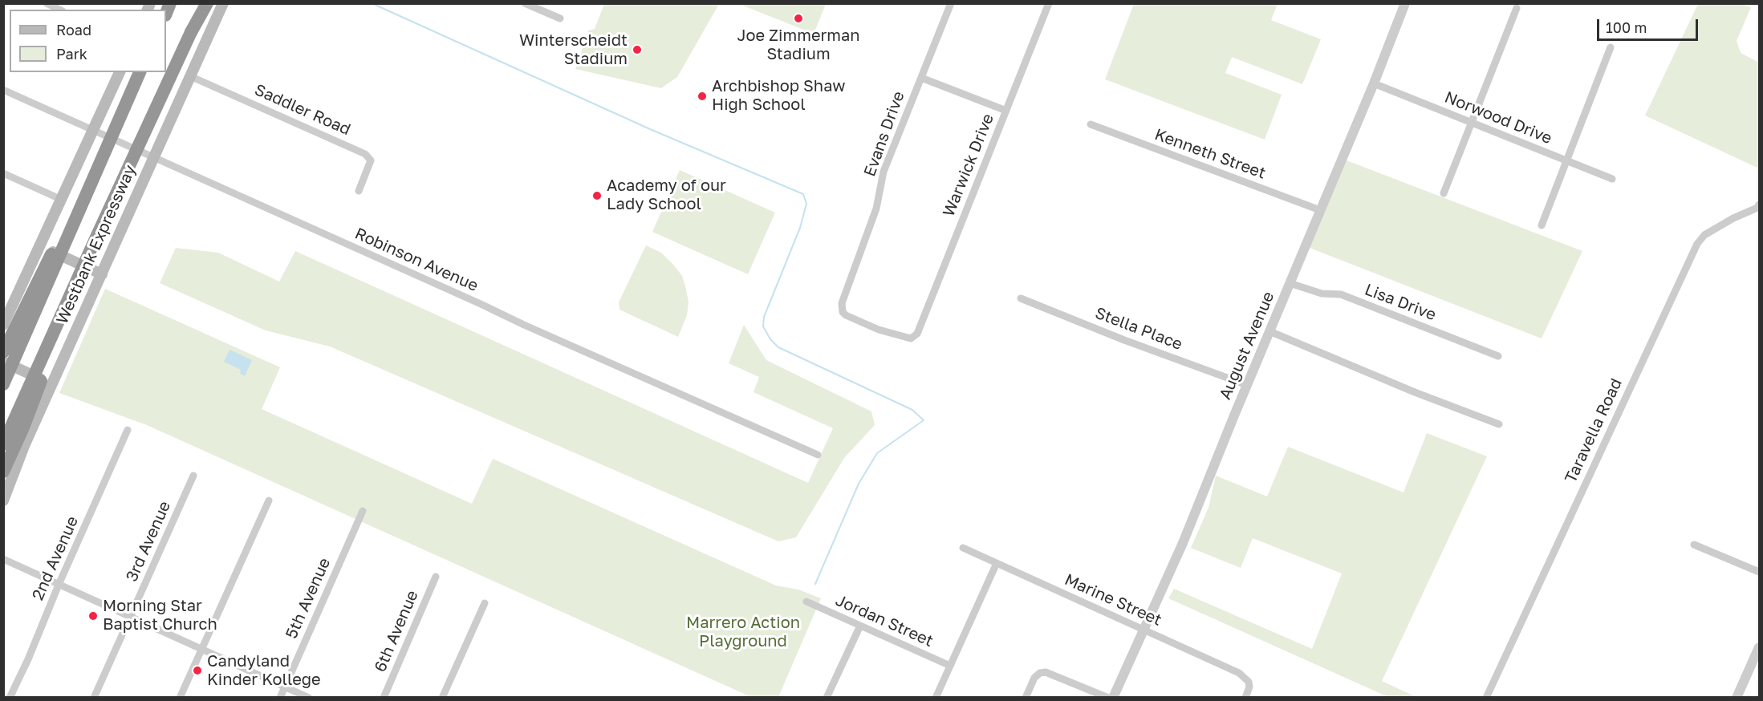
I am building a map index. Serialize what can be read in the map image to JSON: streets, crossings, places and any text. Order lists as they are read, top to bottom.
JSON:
{
  "streets": {
    "highway": ["Westbank Expressway"],
    "street": [
      "Saddler Road",
      "Norwood Drive",
      "Evans Drive",
      "Kenneth Street",
      "Warwick Drive",
      "Robinson Avenue",
      "Lisa Drive",
      "Stella Place",
      "August Avenue",
      "Taravella Road",
      "3rd Avenue",
      "2nd Avenue",
      "5th Avenue",
      "Marine Street",
      "Jordan Street",
      "6th Avenue"
    ]
  },
  "crossings": [
    ["Saddler Road", "Westbank Expressway"],
    ["Norwood Drive", "August Avenue"],
    ["Evans Drive", "Warwick Drive"],
    ["Kenneth Street", "August Avenue"],
    ["Westbank Expressway", "Robinson Avenue"],
    ["Lisa Drive", "August Avenue"],
    ["Stella Place", "August Avenue"],
    ["August Avenue", "Marine Street"]
  ],
  "parks": ["Marrero Action Playground"],
  "places": [
    "Joe Zimmerman Stadium",
    "Winterscheidt Stadium",
    "Archbishop Shaw High School",
    "Academy of our Lady School",
    "Morning Star Baptist Church",
    "Candyland Kinder Kollege"
  ],
  "legend": ["Road", "Park"],
  "scale_bar": "100 m"
}
